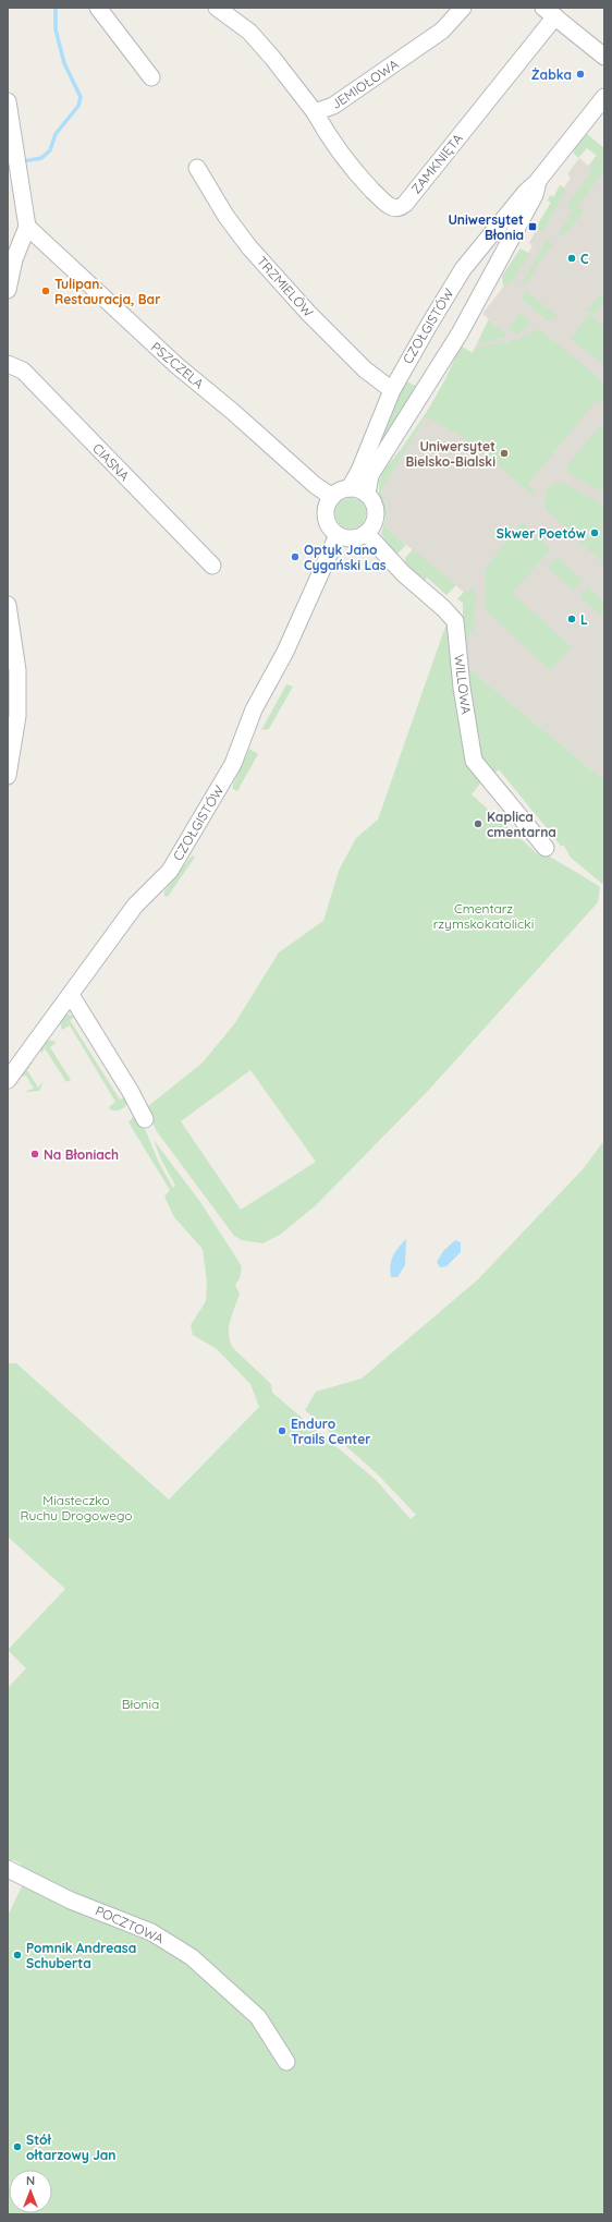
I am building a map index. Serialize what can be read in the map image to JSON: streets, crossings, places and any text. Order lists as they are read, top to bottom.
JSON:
{
  "streets": {
    "street": [
      "JEMIOŁOWA",
      "ZAMKNIĘTA",
      "TRZMIELÓW",
      "CZOŁGISTÓW",
      "PSZCZELA",
      "CIASNA",
      "WILLOWA",
      "POCZTOWA"
    ]
  },
  "crossings": [
    ["JEMIOŁOWA", "ZAMKNIĘTA"],
    ["TRZMIELÓW", "CZOŁGISTÓW"],
    ["CZOŁGISTÓW", "PSZCZELA"],
    ["CZOŁGISTÓW", "WILLOWA"],
    ["PSZCZELA", "WILLOWA"]
  ],
  "parks": ["Cmentarz rzymskokatolicki", "Miasteczko Ruchu Drogowego", "Błonia"],
  "places": {
    "other": [
      "Żabka",
      "C",
      "Tulipan. Restauracja, Bar",
      "Uniwersytet Bielsko-Bialski",
      "Skwer Poetów",
      "Optyk Jano Cygański Las",
      "L",
      "Kaplica cmentarna",
      "Na Błoniach",
      "Enduro Trails Center",
      "Pomnik Andreasa Schuberta",
      "Stół ołtarzowy Jan"
    ],
    "transit": ["Uniwersytet Błonia"]
  },
  "north": "top"
}
